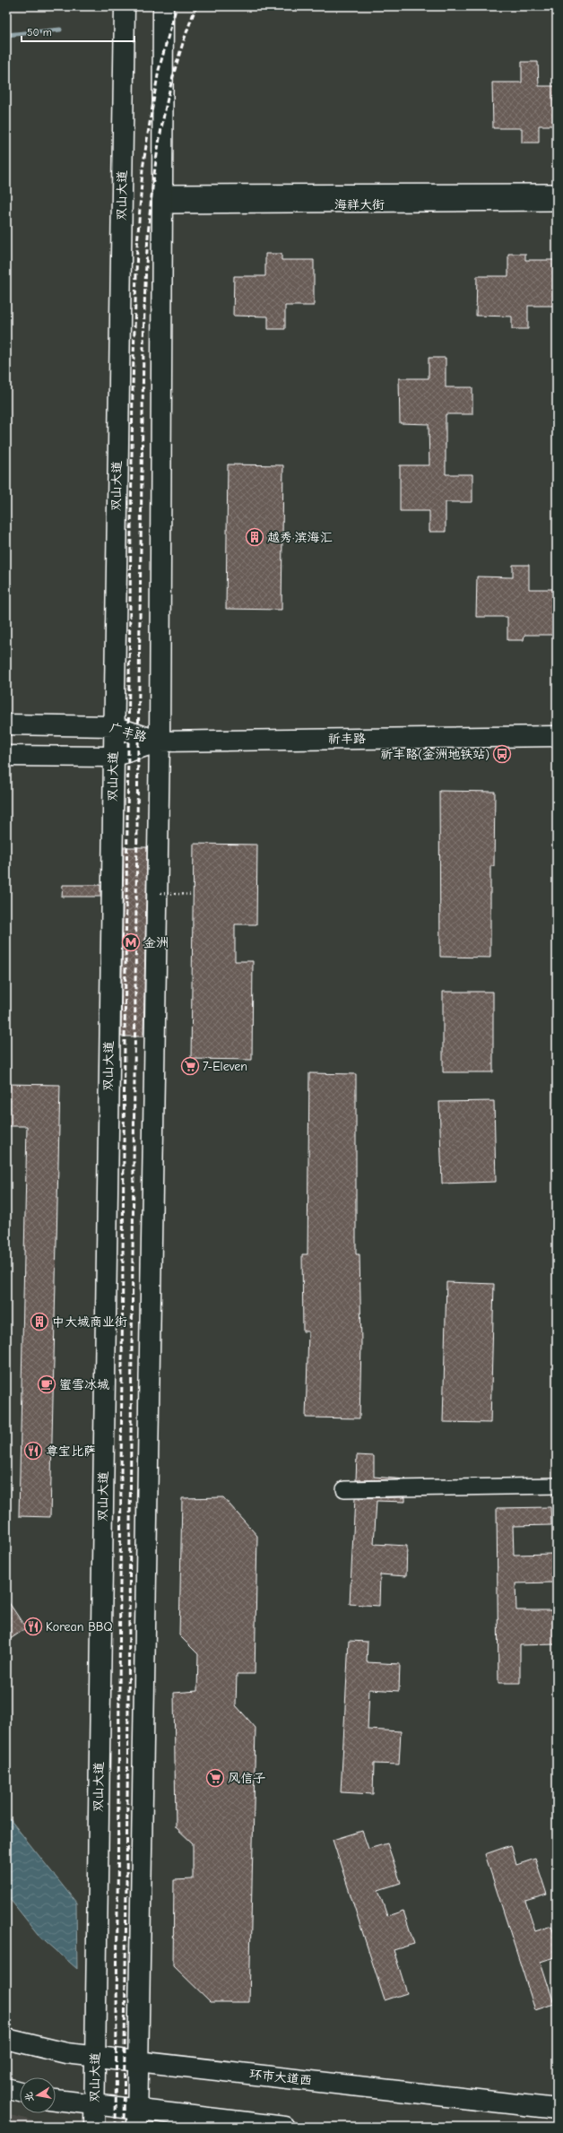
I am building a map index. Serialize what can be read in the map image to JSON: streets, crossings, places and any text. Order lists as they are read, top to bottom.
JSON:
{
  "streets": {
    "street": [
      "双山大道",
      "海祥大街",
      "广丰路",
      "祈丰路",
      "环市大道西"
    ]
  },
  "crossings": [
    ["双山大道", "广丰路"],
    ["双山大道", "环市大道西"],
    ["广丰路", "祈丰路"]
  ],
  "places": {
    "building": ["越秀·滨海汇", "中大城商业街"],
    "bus stop": ["祈丰路(金洲地铁站)"],
    "metro station": ["金洲"],
    "supermarket": ["7-Eleven", "风信子"],
    "cafe": ["蜜雪冰城"],
    "restaurant": ["尊宝比萨", "Korean BBQ"]
  },
  "scale_bar": "50 m",
  "north": "left"
}
